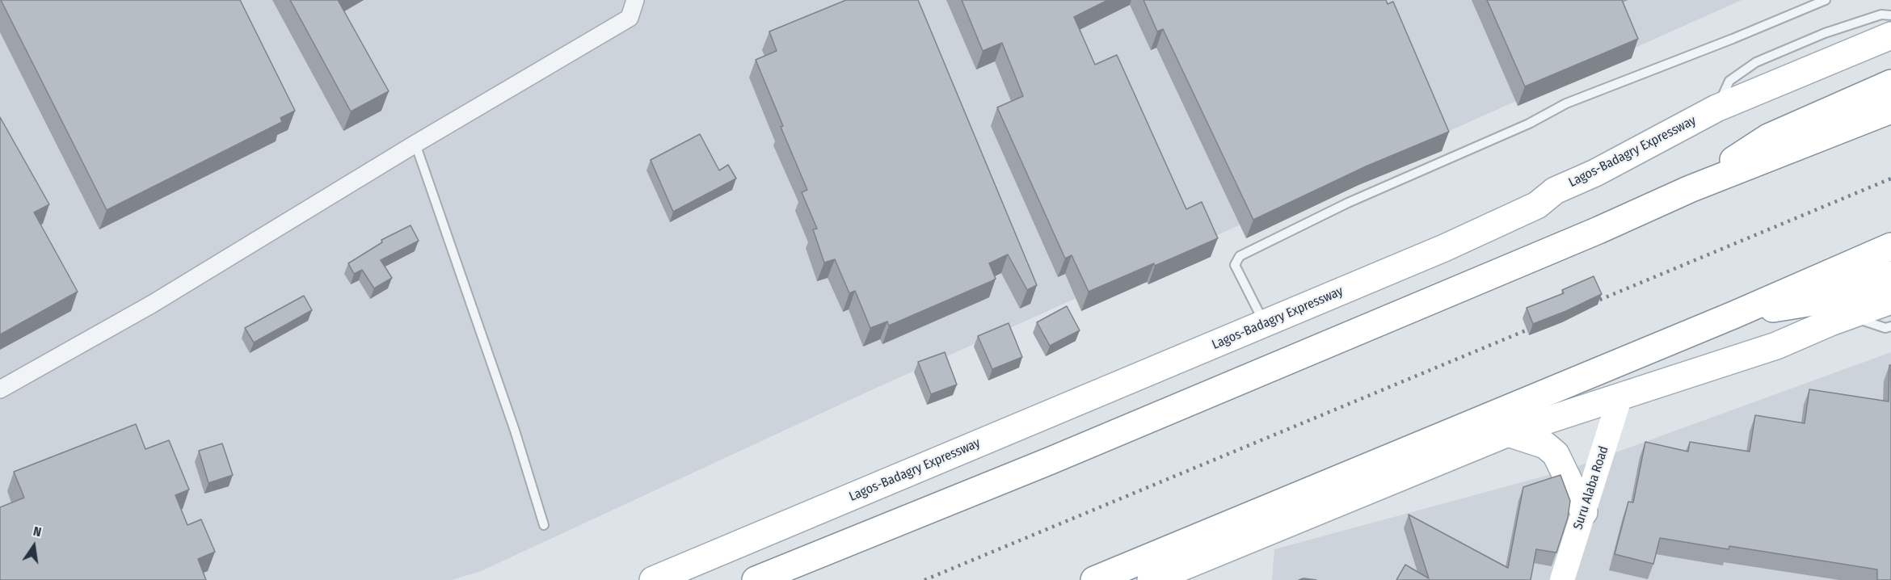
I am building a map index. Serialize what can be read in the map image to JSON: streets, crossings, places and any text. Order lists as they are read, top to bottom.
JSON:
{
  "streets": {
    "main road": ["Lagos-Badagry Expressway"],
    "street": ["Suru Alaba Road"]
  },
  "north": "top"
}
